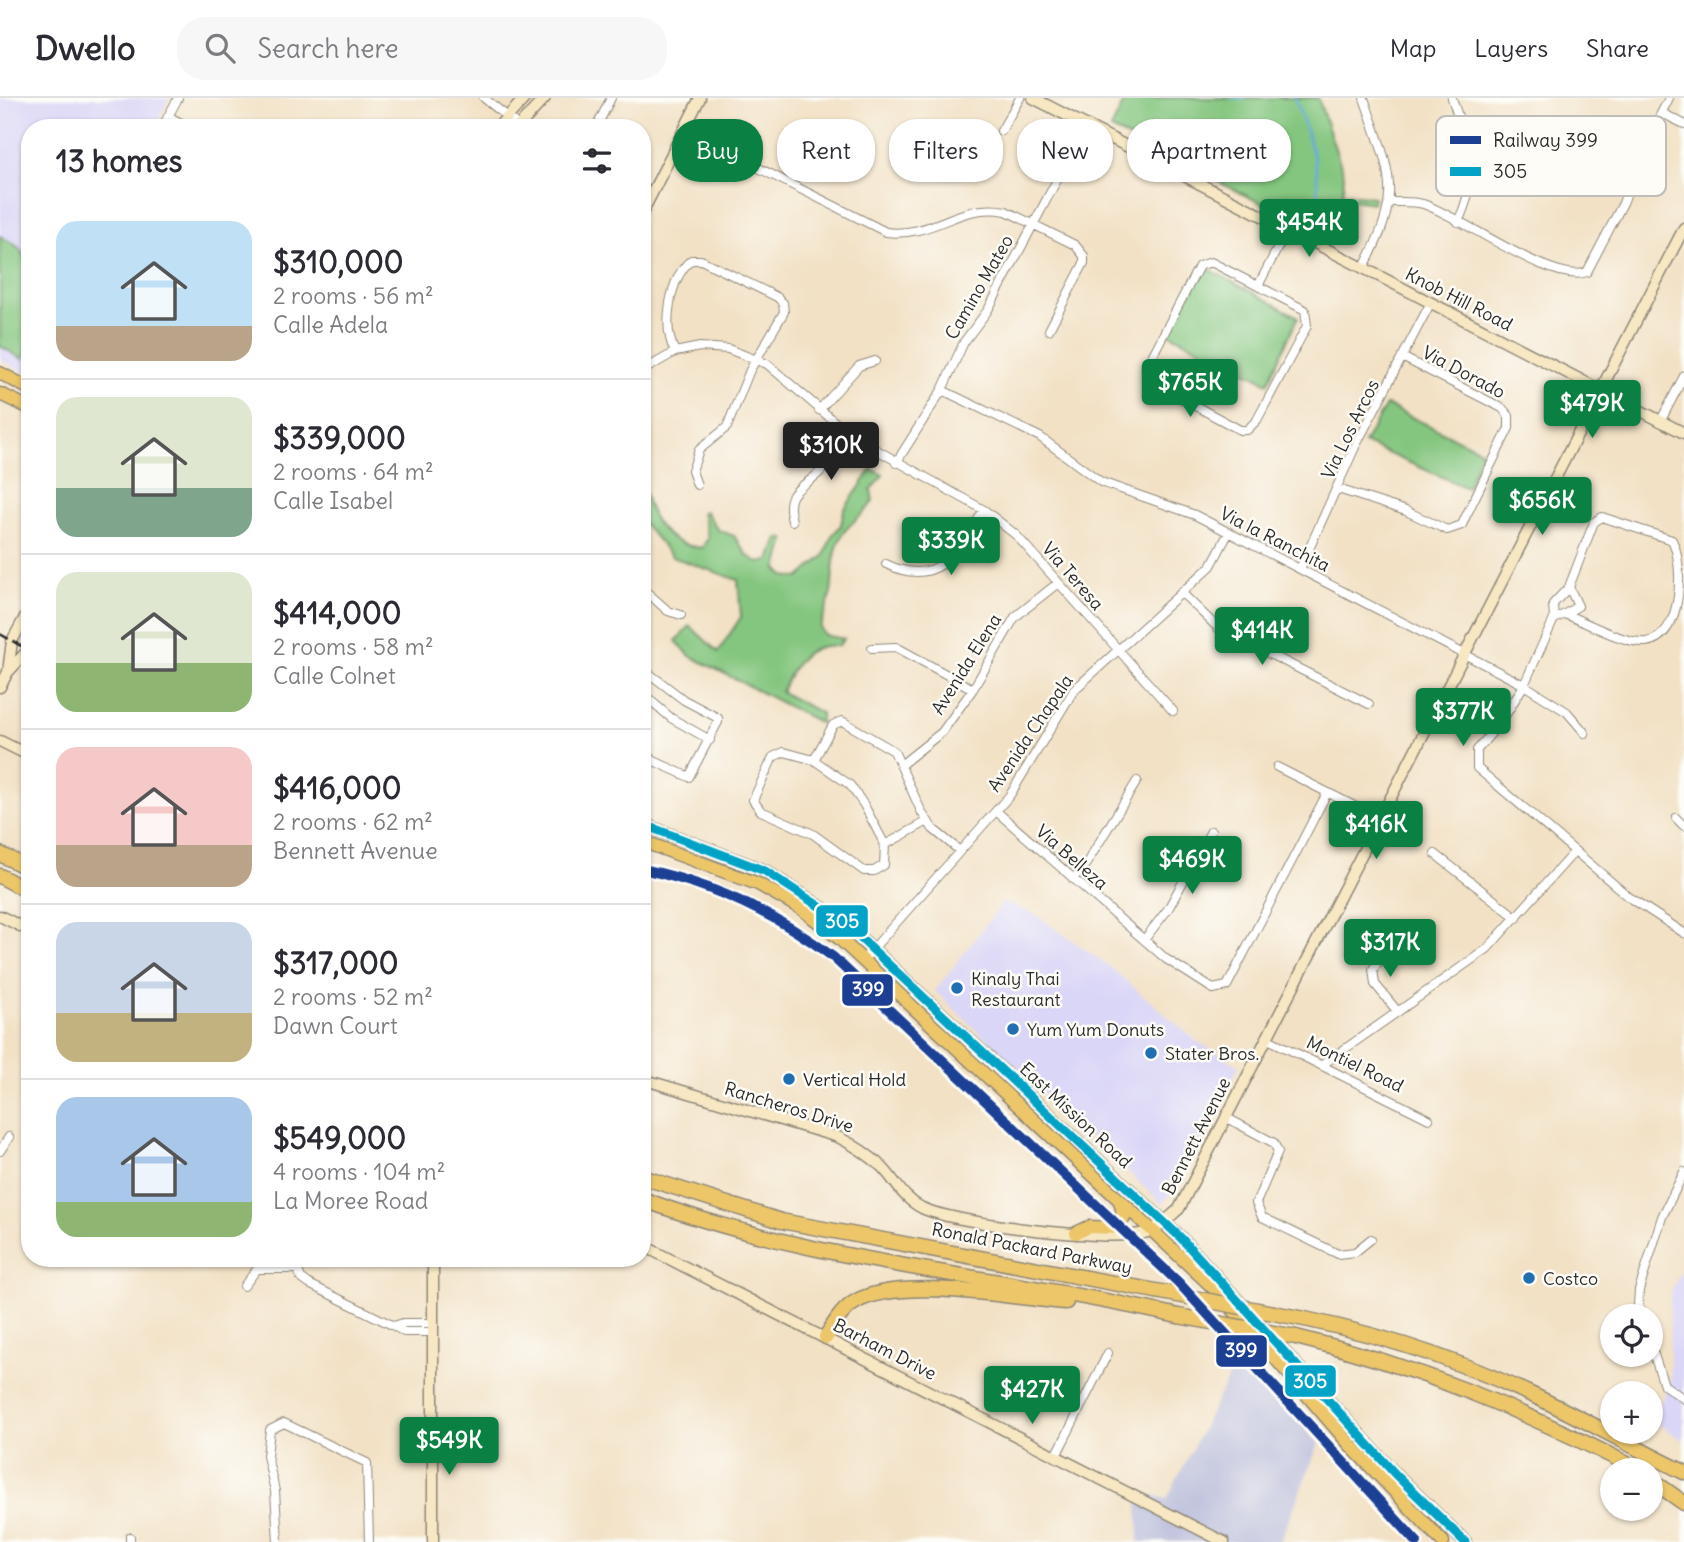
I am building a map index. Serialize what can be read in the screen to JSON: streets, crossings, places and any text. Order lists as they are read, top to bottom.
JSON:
{
  "streets": {
    "highway": ["Ronald Packard Parkway"],
    "main road": ["East Mission Road"],
    "street": [
      "Camino Mateo",
      "Knob Hill Road",
      "Via Dorado",
      "Via Los Arcos",
      "Via la Ranchita",
      "Via Teresa",
      "Avenida Elena",
      "Avenida Chapala",
      "Via Belleza",
      "Montiel Road",
      "Rancheros Drive",
      "Bennett Avenue",
      "Barham Drive"
    ]
  },
  "crossings": [
    ["Camino Mateo", "Via la Ranchita"],
    ["Camino Mateo", "Via Teresa"],
    ["Knob Hill Road", "Via Los Arcos"],
    ["Knob Hill Road", "Bennett Avenue"],
    ["Via Dorado", "Via Los Arcos"],
    ["Via Los Arcos", "Via la Ranchita"],
    ["Via la Ranchita", "Avenida Chapala"],
    ["Via la Ranchita", "Bennett Avenue"],
    ["Via Teresa", "Avenida Elena"],
    ["Via Teresa", "Avenida Chapala"],
    ["Avenida Chapala", "Via Belleza"],
    ["Avenida Chapala", "East Mission Road"],
    ["Montiel Road", "Bennett Avenue"],
    ["Rancheros Drive", "East Mission Road"],
    ["Rancheros Drive", "Bennett Avenue"],
    ["East Mission Road", "Bennett Avenue"]
  ],
  "places": [
    "Kinaly Thai Restaurant",
    "Yum Yum Donuts",
    "Stater Bros.",
    "Vertical Hold",
    "Costco"
  ],
  "lines": ["transit line 305", "rail line 399"],
  "legend": ["Railway 399", "305"],
  "page": {
    "header": "Dwello",
    "search": "Search here",
    "nav": ["Map", "Layers", "Share"],
    "chip": [
      "Buy",
      "Rent",
      "Filters",
      "New",
      "Apartment"
    ],
    "heading": "13 homes",
    "price": [
      "$454K",
      "$765K",
      "$479K",
      "$310K",
      "$656K",
      "$339K",
      "$414K",
      "$377K",
      "$416K",
      "$469K",
      "$317K",
      "$427K",
      "$549K"
    ],
    "list": [
      {
        "name": "$310,000",
        "note": "2 rooms · 56 m² · Calle Adela"
      },
      {
        "name": "$339,000",
        "note": "2 rooms · 64 m² · Calle Isabel"
      },
      {
        "name": "$414,000",
        "note": "2 rooms · 58 m² · Calle Colnet"
      },
      {
        "name": "$416,000",
        "note": "2 rooms · 62 m² · Bennett Avenue"
      },
      {
        "name": "$317,000",
        "note": "2 rooms · 52 m² · Dawn Court"
      },
      {
        "name": "$549,000",
        "note": "4 rooms · 104 m² · La Moree Road"
      }
    ],
    "map_buttons": ["+", "−"]
  }
}
